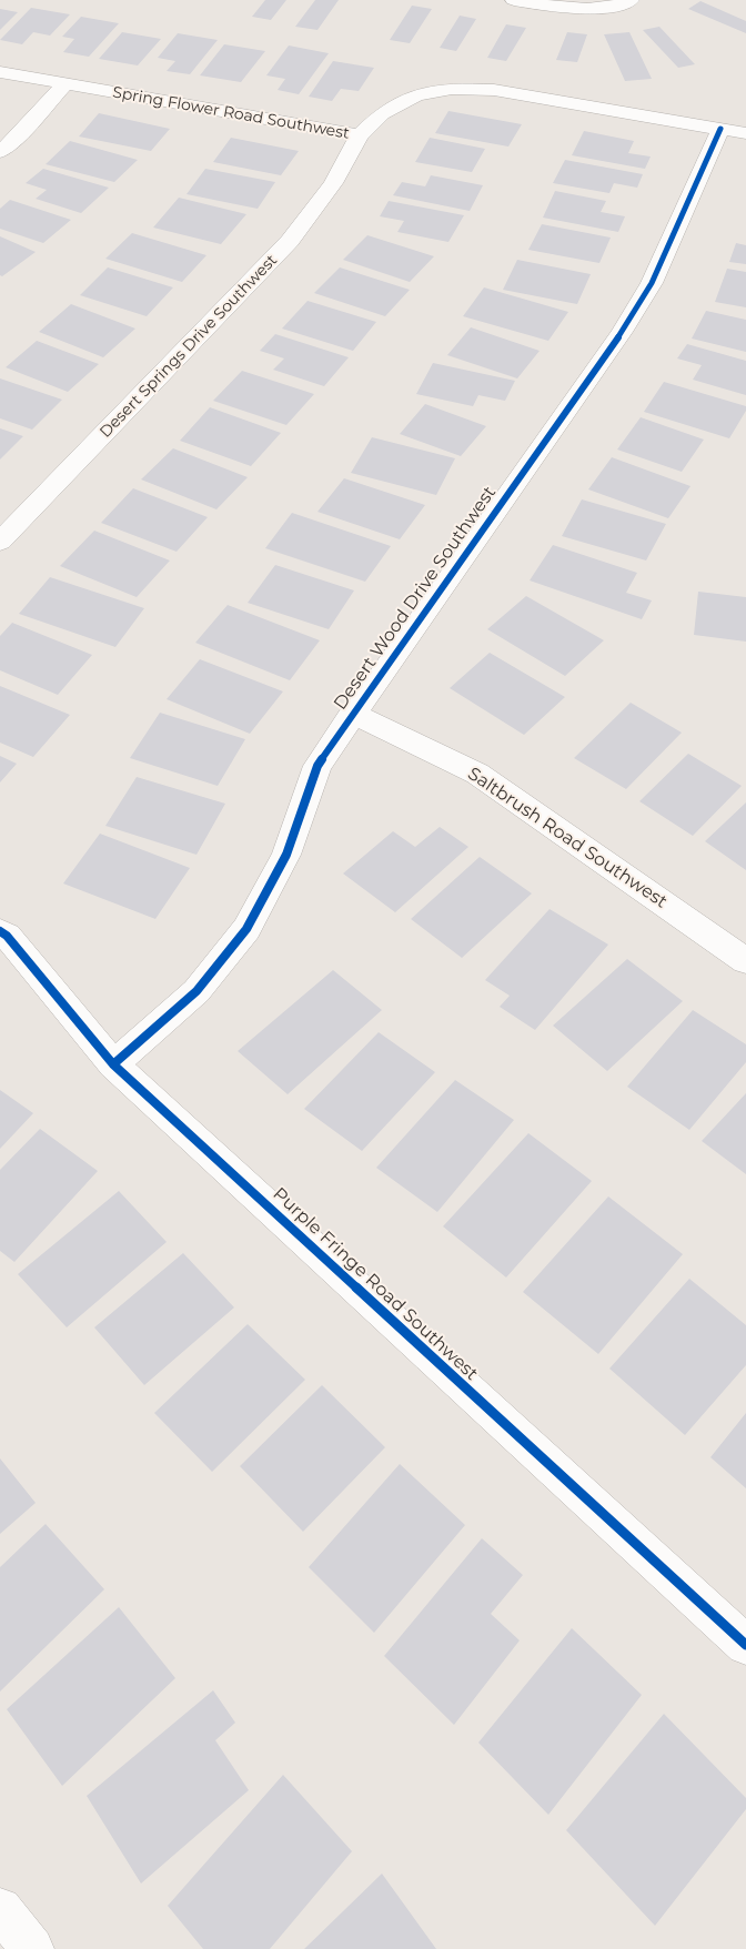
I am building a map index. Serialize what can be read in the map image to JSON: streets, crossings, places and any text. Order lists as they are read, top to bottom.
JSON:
{
  "streets": {
    "street": [
      "Spring Flower Road Southwest",
      "Desert Springs Drive Southwest",
      "Desert Wood Drive Southwest",
      "Saltbrush Road Southwest",
      "Purple Fringe Road Southwest"
    ]
  },
  "crossings": [
    ["Spring Flower Road Southwest", "Desert Springs Drive Southwest"],
    ["Spring Flower Road Southwest", "Desert Wood Drive Southwest"],
    ["Desert Wood Drive Southwest", "Saltbrush Road Southwest"],
    ["Desert Wood Drive Southwest", "Purple Fringe Road Southwest"]
  ]
}
